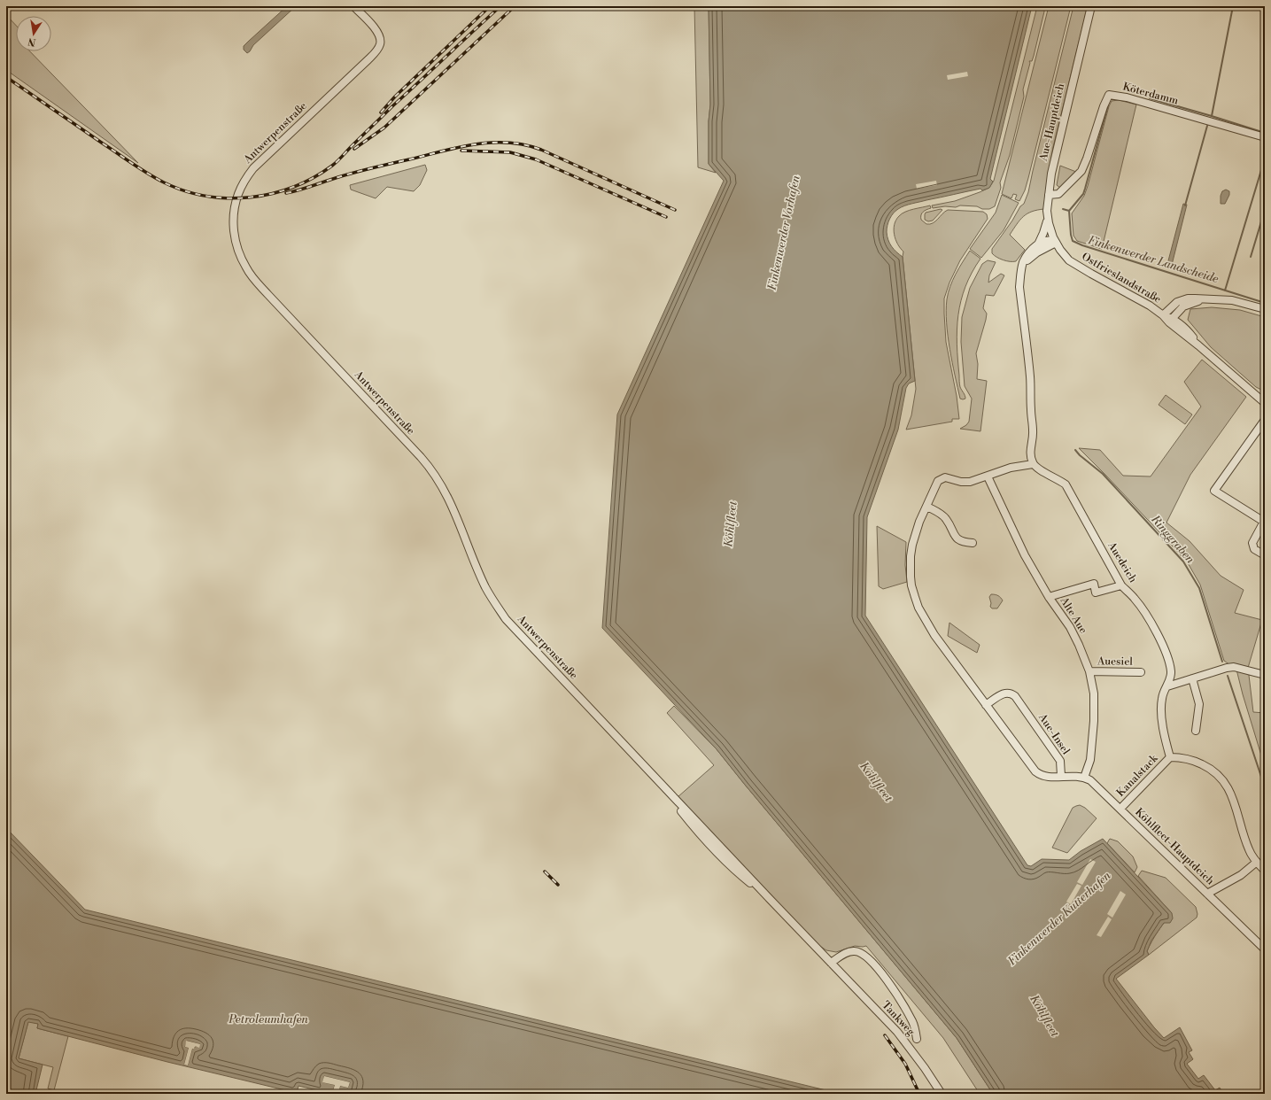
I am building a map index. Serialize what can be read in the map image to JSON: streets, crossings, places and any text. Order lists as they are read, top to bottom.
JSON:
{
  "streets": {
    "street": [
      "Köterdamm",
      "Aue-Hauptdeich",
      "Antwerpenstraße",
      "Ostfrieslandstraße",
      "Auedeich",
      "Alte Aue",
      "Auesiel",
      "Aue-Insel",
      "Kanalstack",
      "Köhlfleet-Hauptdeich",
      "Tankweg"
    ]
  },
  "crossings": [
    ["Köterdamm", "Aue-Hauptdeich"],
    ["Aue-Hauptdeich", "Ostfrieslandstraße"],
    ["Antwerpenstraße", "Tankweg"],
    ["Auedeich", "Kanalstack"],
    ["Alte Aue", "Auesiel"],
    ["Alte Aue", "Köhlfleet-Hauptdeich"],
    ["Aue-Insel", "Köhlfleet-Hauptdeich"],
    ["Kanalstack", "Köhlfleet-Hauptdeich"]
  ],
  "water": [
    "Finkenwerder Vorhafen",
    "Finkenwerder Landscheide",
    "Köhlfleet",
    "Ringgraben",
    "Finkenwerder Kutterhafen",
    "Petroleumhafen"
  ],
  "north": "bottom"
}
